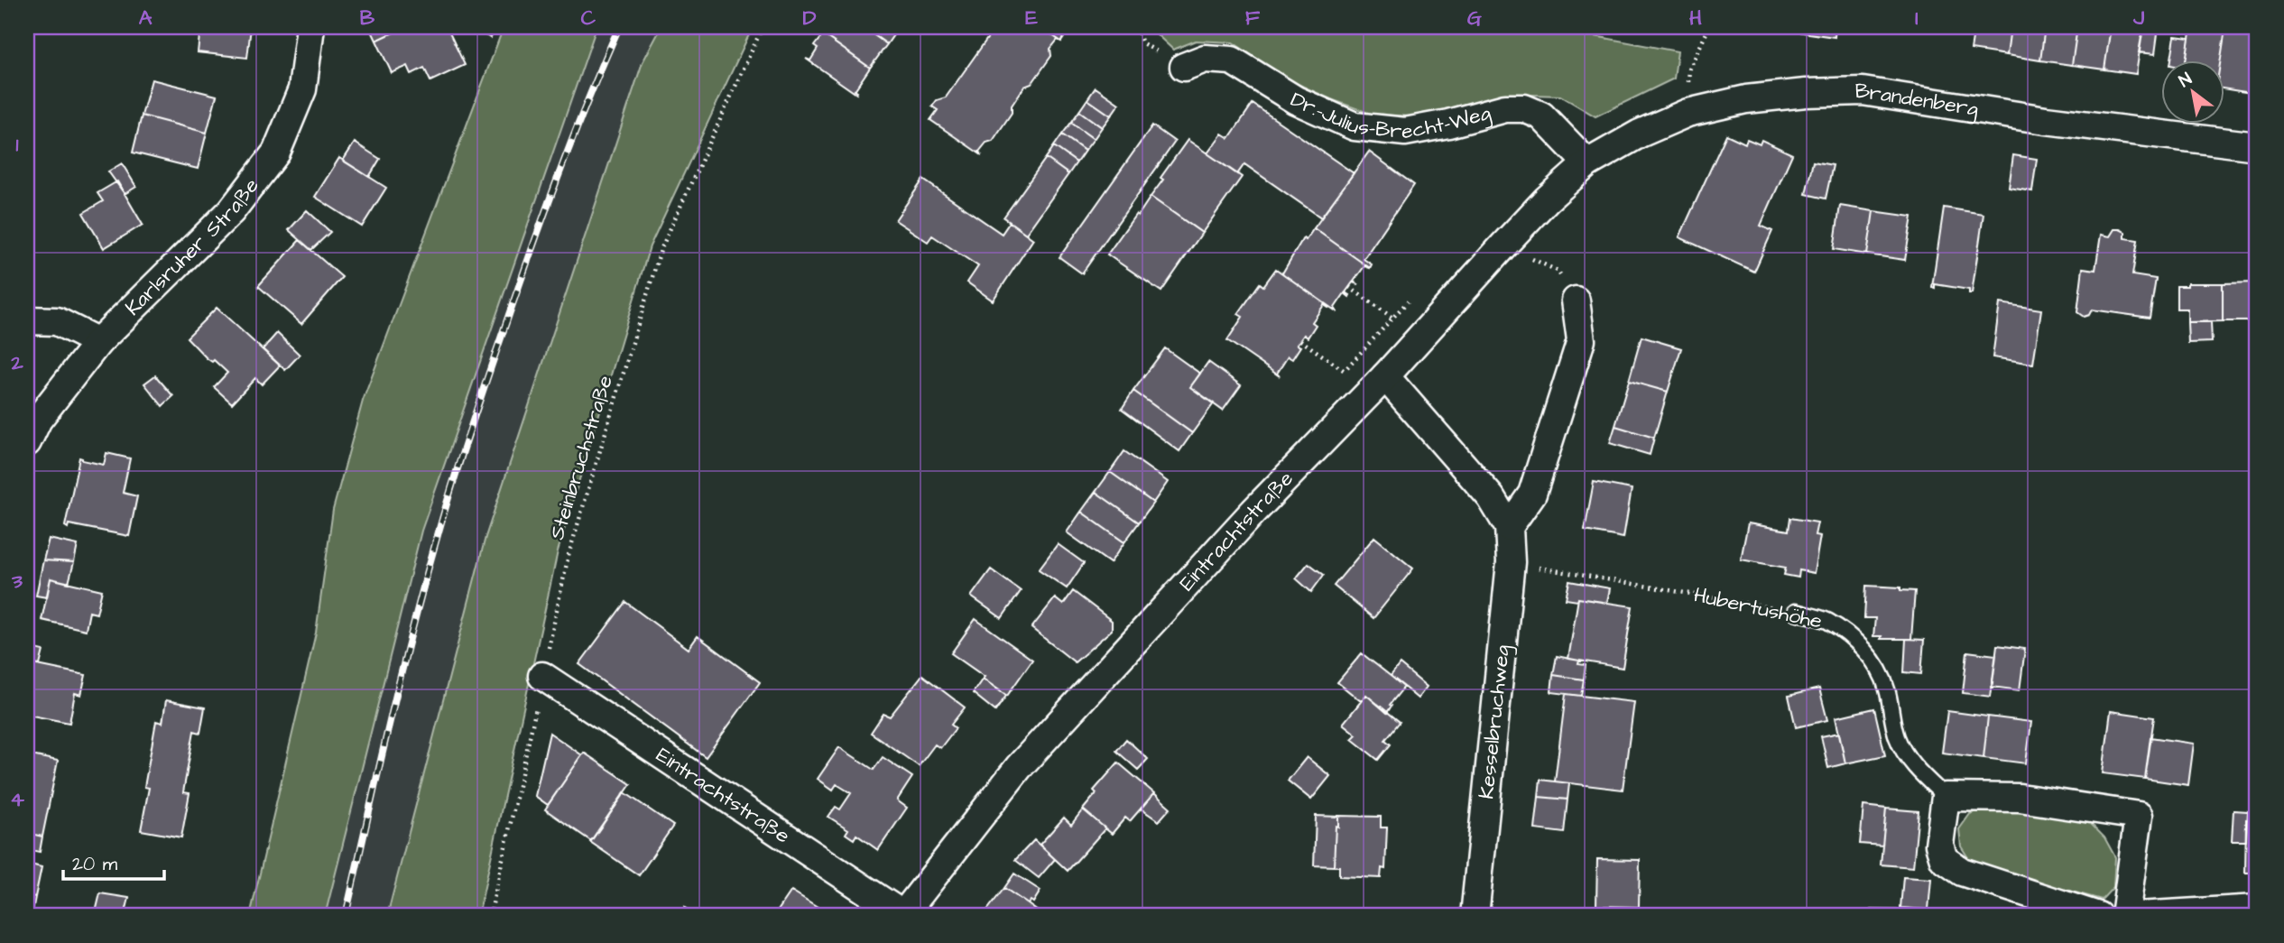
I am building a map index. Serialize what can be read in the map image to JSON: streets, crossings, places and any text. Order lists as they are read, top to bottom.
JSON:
{
  "streets": {
    "street": [
      "Dr.-Julius-Brecht-Weg",
      "Brandenberg",
      "Karlsruher Straße",
      "Eintrachtstraße",
      "Kesselbruchweg"
    ],
    "lane": ["Hubertushöhe"],
    "path": ["Steinbruchstraße"]
  },
  "crossings": [
    ["Dr.-Julius-Brecht-Weg", "Brandenberg"],
    ["Dr.-Julius-Brecht-Weg", "Eintrachtstraße"],
    ["Brandenberg", "Eintrachtstraße"],
    ["Steinbruchstraße", "Eintrachtstraße"],
    ["Eintrachtstraße", "Kesselbruchweg"],
    ["Hubertushöhe", "Kesselbruchweg"]
  ],
  "scale_bar": "20 m",
  "north": "top left",
  "grid": {
    "columns": [
      "A",
      "B",
      "C",
      "D",
      "E",
      "F",
      "G",
      "H",
      "I",
      "J"
    ],
    "rows": [
      "1",
      "2",
      "3",
      "4"
    ]
  }
}
